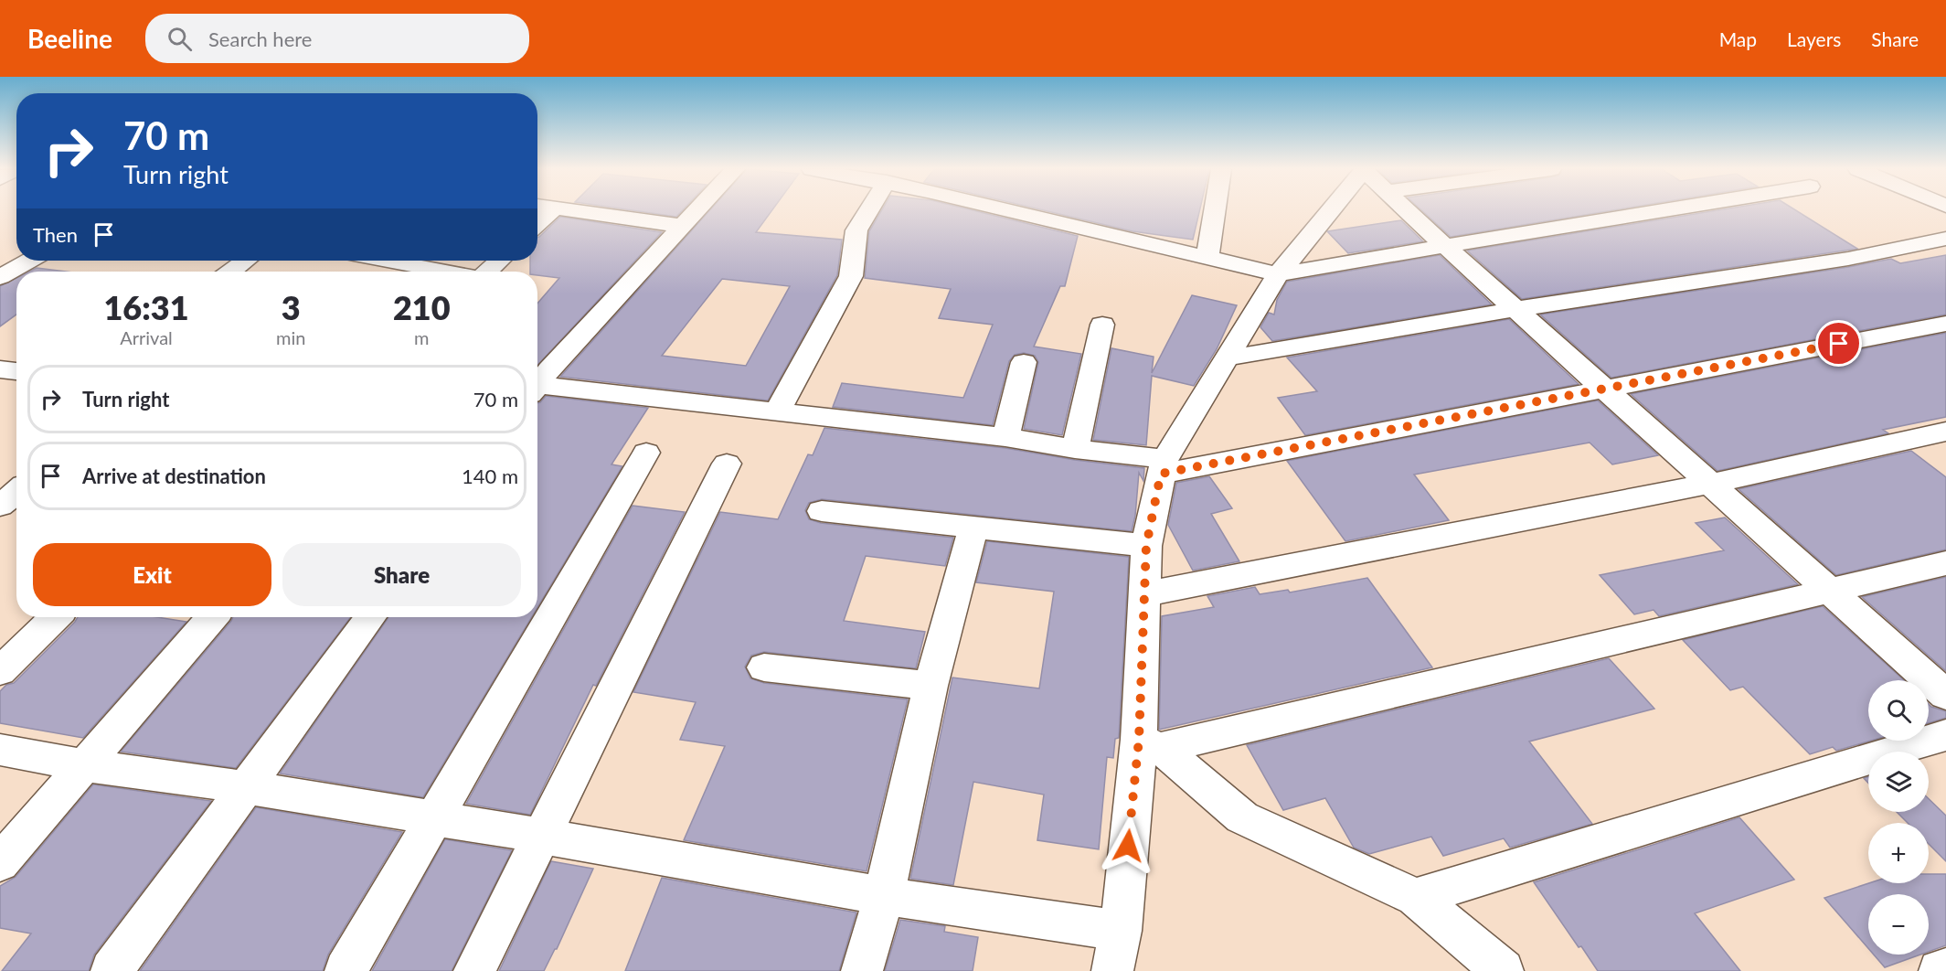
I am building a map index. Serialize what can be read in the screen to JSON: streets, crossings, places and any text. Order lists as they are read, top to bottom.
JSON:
{
  "page": {
    "header": "Beeline",
    "search": "Search here",
    "nav": ["Map", "Layers", "Share"],
    "turn": ["70 m", "Turn right"],
    "then": "Then",
    "eta": [
      "16:31",
      "Arrival",
      "3",
      "min",
      "210",
      "m"
    ],
    "list": [
      {
        "name": "Turn right",
        "value": "70 m"
      },
      {
        "name": "Arrive at destination",
        "value": "140 m"
      }
    ],
    "buttons": ["Exit", "Share"],
    "map_buttons": ["+", "−"]
  }
}
